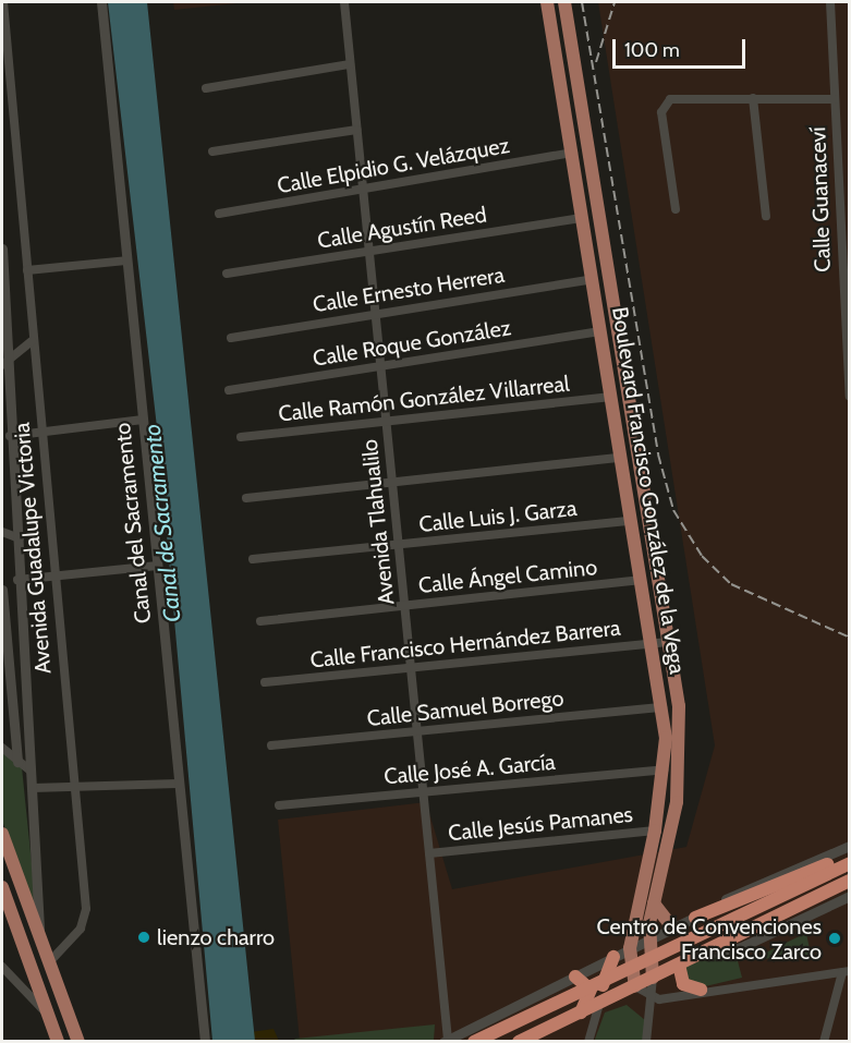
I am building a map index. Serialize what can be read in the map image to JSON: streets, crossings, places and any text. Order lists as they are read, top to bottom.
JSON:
{
  "streets": {
    "main road": ["Boulevard Francisco González de la Vega"],
    "street": [
      "Calle Elpidio G. Velázquez",
      "Calle Guanaceví",
      "Calle Agustín Reed",
      "Calle Ernesto Herrera",
      "Calle Roque González",
      "Calle Ramón González Villarreal",
      "Calle Luis J. Garza",
      "Avenida Tlahualilo",
      "Canal del Sacramento",
      "Avenida Guadalupe Victoria",
      "Calle Ángel Camino",
      "Calle Francisco Hernández Barrera",
      "Calle Samuel Borrego",
      "Calle José A. García",
      "Calle Jesús Pamanes"
    ]
  },
  "crossings": [
    ["Calle Elpidio G. Velázquez", "Boulevard Francisco González de la Vega"],
    ["Calle Elpidio G. Velázquez", "Avenida Tlahualilo"],
    ["Calle Agustín Reed", "Boulevard Francisco González de la Vega"],
    ["Calle Agustín Reed", "Avenida Tlahualilo"],
    ["Calle Ernesto Herrera", "Boulevard Francisco González de la Vega"],
    ["Calle Ernesto Herrera", "Avenida Tlahualilo"],
    ["Calle Roque González", "Boulevard Francisco González de la Vega"],
    ["Calle Roque González", "Avenida Tlahualilo"],
    ["Calle Ramón González Villarreal", "Boulevard Francisco González de la Vega"],
    ["Calle Ramón González Villarreal", "Avenida Tlahualilo"],
    ["Boulevard Francisco González de la Vega", "Calle Luis J. Garza"],
    ["Boulevard Francisco González de la Vega", "Calle Ángel Camino"],
    ["Boulevard Francisco González de la Vega", "Calle Francisco Hernández Barrera"],
    ["Boulevard Francisco González de la Vega", "Calle Samuel Borrego"],
    ["Boulevard Francisco González de la Vega", "Calle José A. García"],
    ["Boulevard Francisco González de la Vega", "Calle Jesús Pamanes"],
    ["Calle Luis J. Garza", "Avenida Tlahualilo"],
    ["Avenida Tlahualilo", "Calle Ángel Camino"],
    ["Avenida Tlahualilo", "Calle Francisco Hernández Barrera"],
    ["Avenida Tlahualilo", "Calle Samuel Borrego"],
    ["Avenida Tlahualilo", "Calle José A. García"],
    ["Avenida Tlahualilo", "Calle Jesús Pamanes"]
  ],
  "water": ["Canal de Sacramento"],
  "places": ["lienzo charro", "Centro de Convenciones Francisco Zarco"],
  "scale_bar": "100 m"
}
